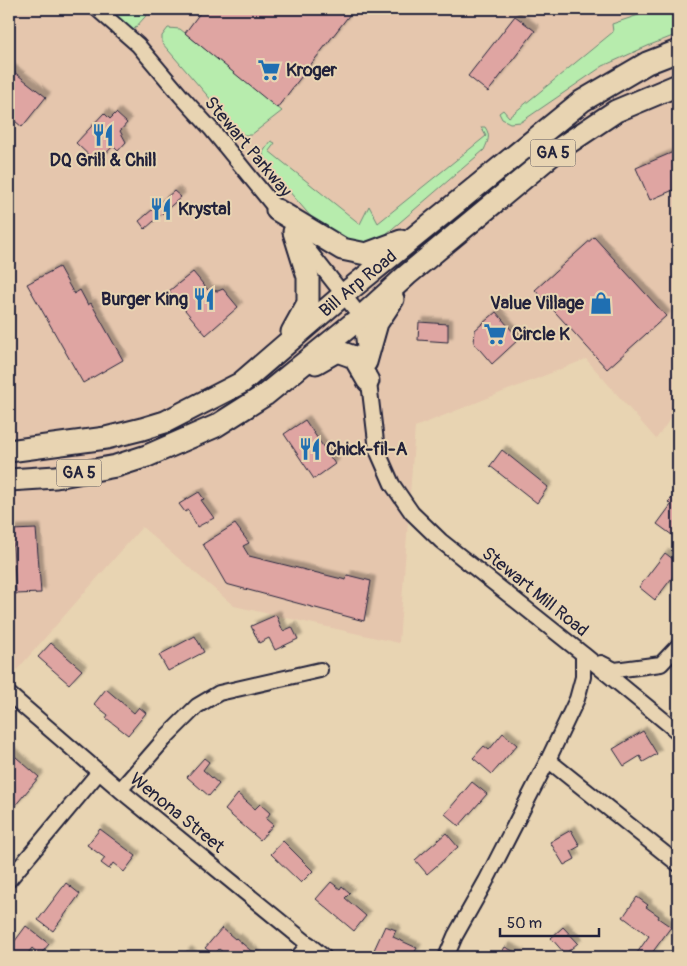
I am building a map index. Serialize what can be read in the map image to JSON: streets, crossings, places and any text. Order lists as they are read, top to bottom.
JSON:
{
  "streets": {
    "main road": ["GA 5", "Bill Arp Road"],
    "street": ["Stewart Parkway", "Stewart Mill Road", "Wenona Street"]
  },
  "crossings": [
    ["Stewart Parkway", "Bill Arp Road"],
    ["Stewart Parkway", "Stewart Mill Road"],
    ["Bill Arp Road", "Stewart Mill Road"]
  ],
  "places": {
    "supermarket": ["Kroger", "Circle K"],
    "restaurant": [
      "DQ Grill & Chill",
      "Krystal",
      "Burger King",
      "Chick-fil-A"
    ],
    "shop": ["Value Village"]
  },
  "scale_bar": "50 m"
}
